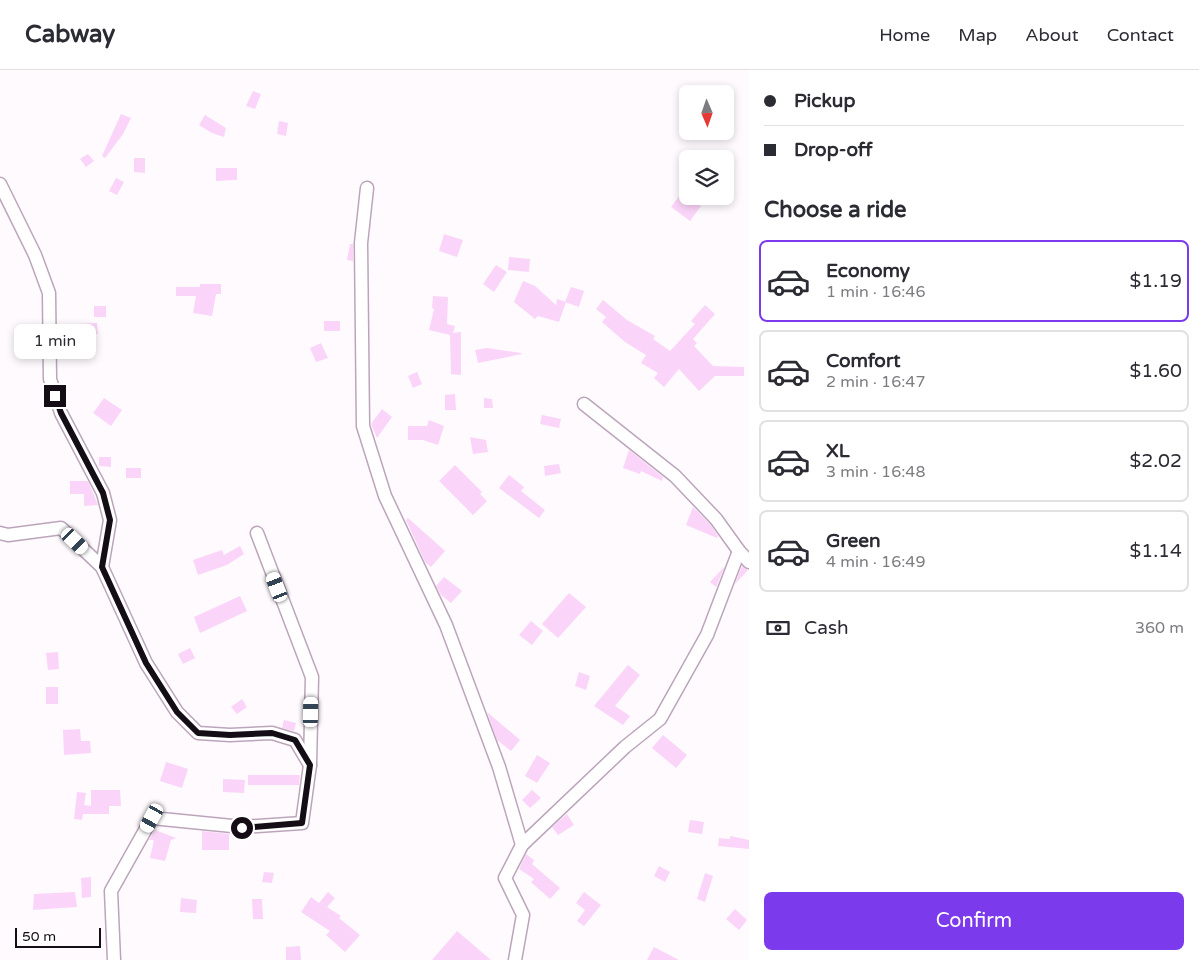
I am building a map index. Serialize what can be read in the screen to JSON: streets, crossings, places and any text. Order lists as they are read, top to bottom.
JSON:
{
  "scale_bar": "50 m",
  "north": "bottom",
  "page": {
    "header": "Cabway",
    "nav": [
      "Home",
      "Map",
      "About",
      "Contact"
    ],
    "banner": ["Pickup", "Drop-off"],
    "heading": "Choose a ride",
    "list": [
      {
        "name": "Economy",
        "note": "1 min · 16:46",
        "value": "$1.19"
      },
      {
        "name": "Comfort",
        "note": "2 min · 16:47",
        "value": "$1.60"
      },
      {
        "name": "XL",
        "note": "3 min · 16:48",
        "value": "$2.02"
      },
      {
        "name": "Green",
        "note": "4 min · 16:49",
        "value": "$1.14"
      }
    ],
    "bubble": "1 min",
    "pay": ["Cash", "360 m"],
    "buttons": "Confirm",
    "scale": "50 m"
  }
}
